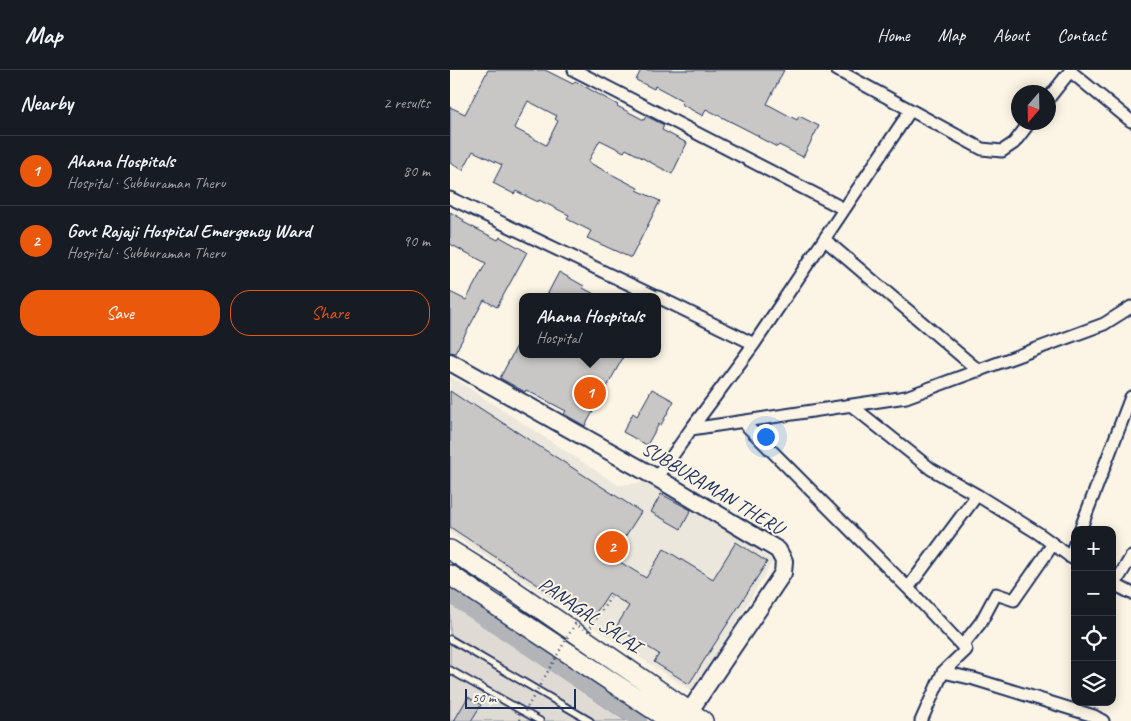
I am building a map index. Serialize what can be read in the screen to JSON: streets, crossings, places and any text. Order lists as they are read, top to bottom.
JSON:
{
  "streets": {
    "main road": ["PANAGAL SALAI"],
    "street": ["SUBBURAMAN THERU"]
  },
  "crossings": [
    ["SUBBURAMAN THERU", "PANAGAL SALAI"]
  ],
  "scale_bar": "50 m",
  "north": "bottom",
  "page": {
    "header": "Map",
    "nav": [
      "Home",
      "Map",
      "About",
      "Contact"
    ],
    "heading": ["Nearby", "2 results"],
    "list": [
      {
        "mark": "1",
        "name": "Ahana Hospitals",
        "note": "Hospital · Subburaman Theru",
        "value": "80 m"
      },
      {
        "mark": "2",
        "name": "Govt Rajaji Hospital Emergency Ward",
        "note": "Hospital · Subburaman Theru",
        "value": "90 m"
      }
    ],
    "buttons": ["Save", "Share"],
    "popup": ["Ahana Hospitals", "Hospital"],
    "pins": ["1", "2"],
    "map_buttons": ["+", "−"],
    "scale": "50 m"
  }
}
